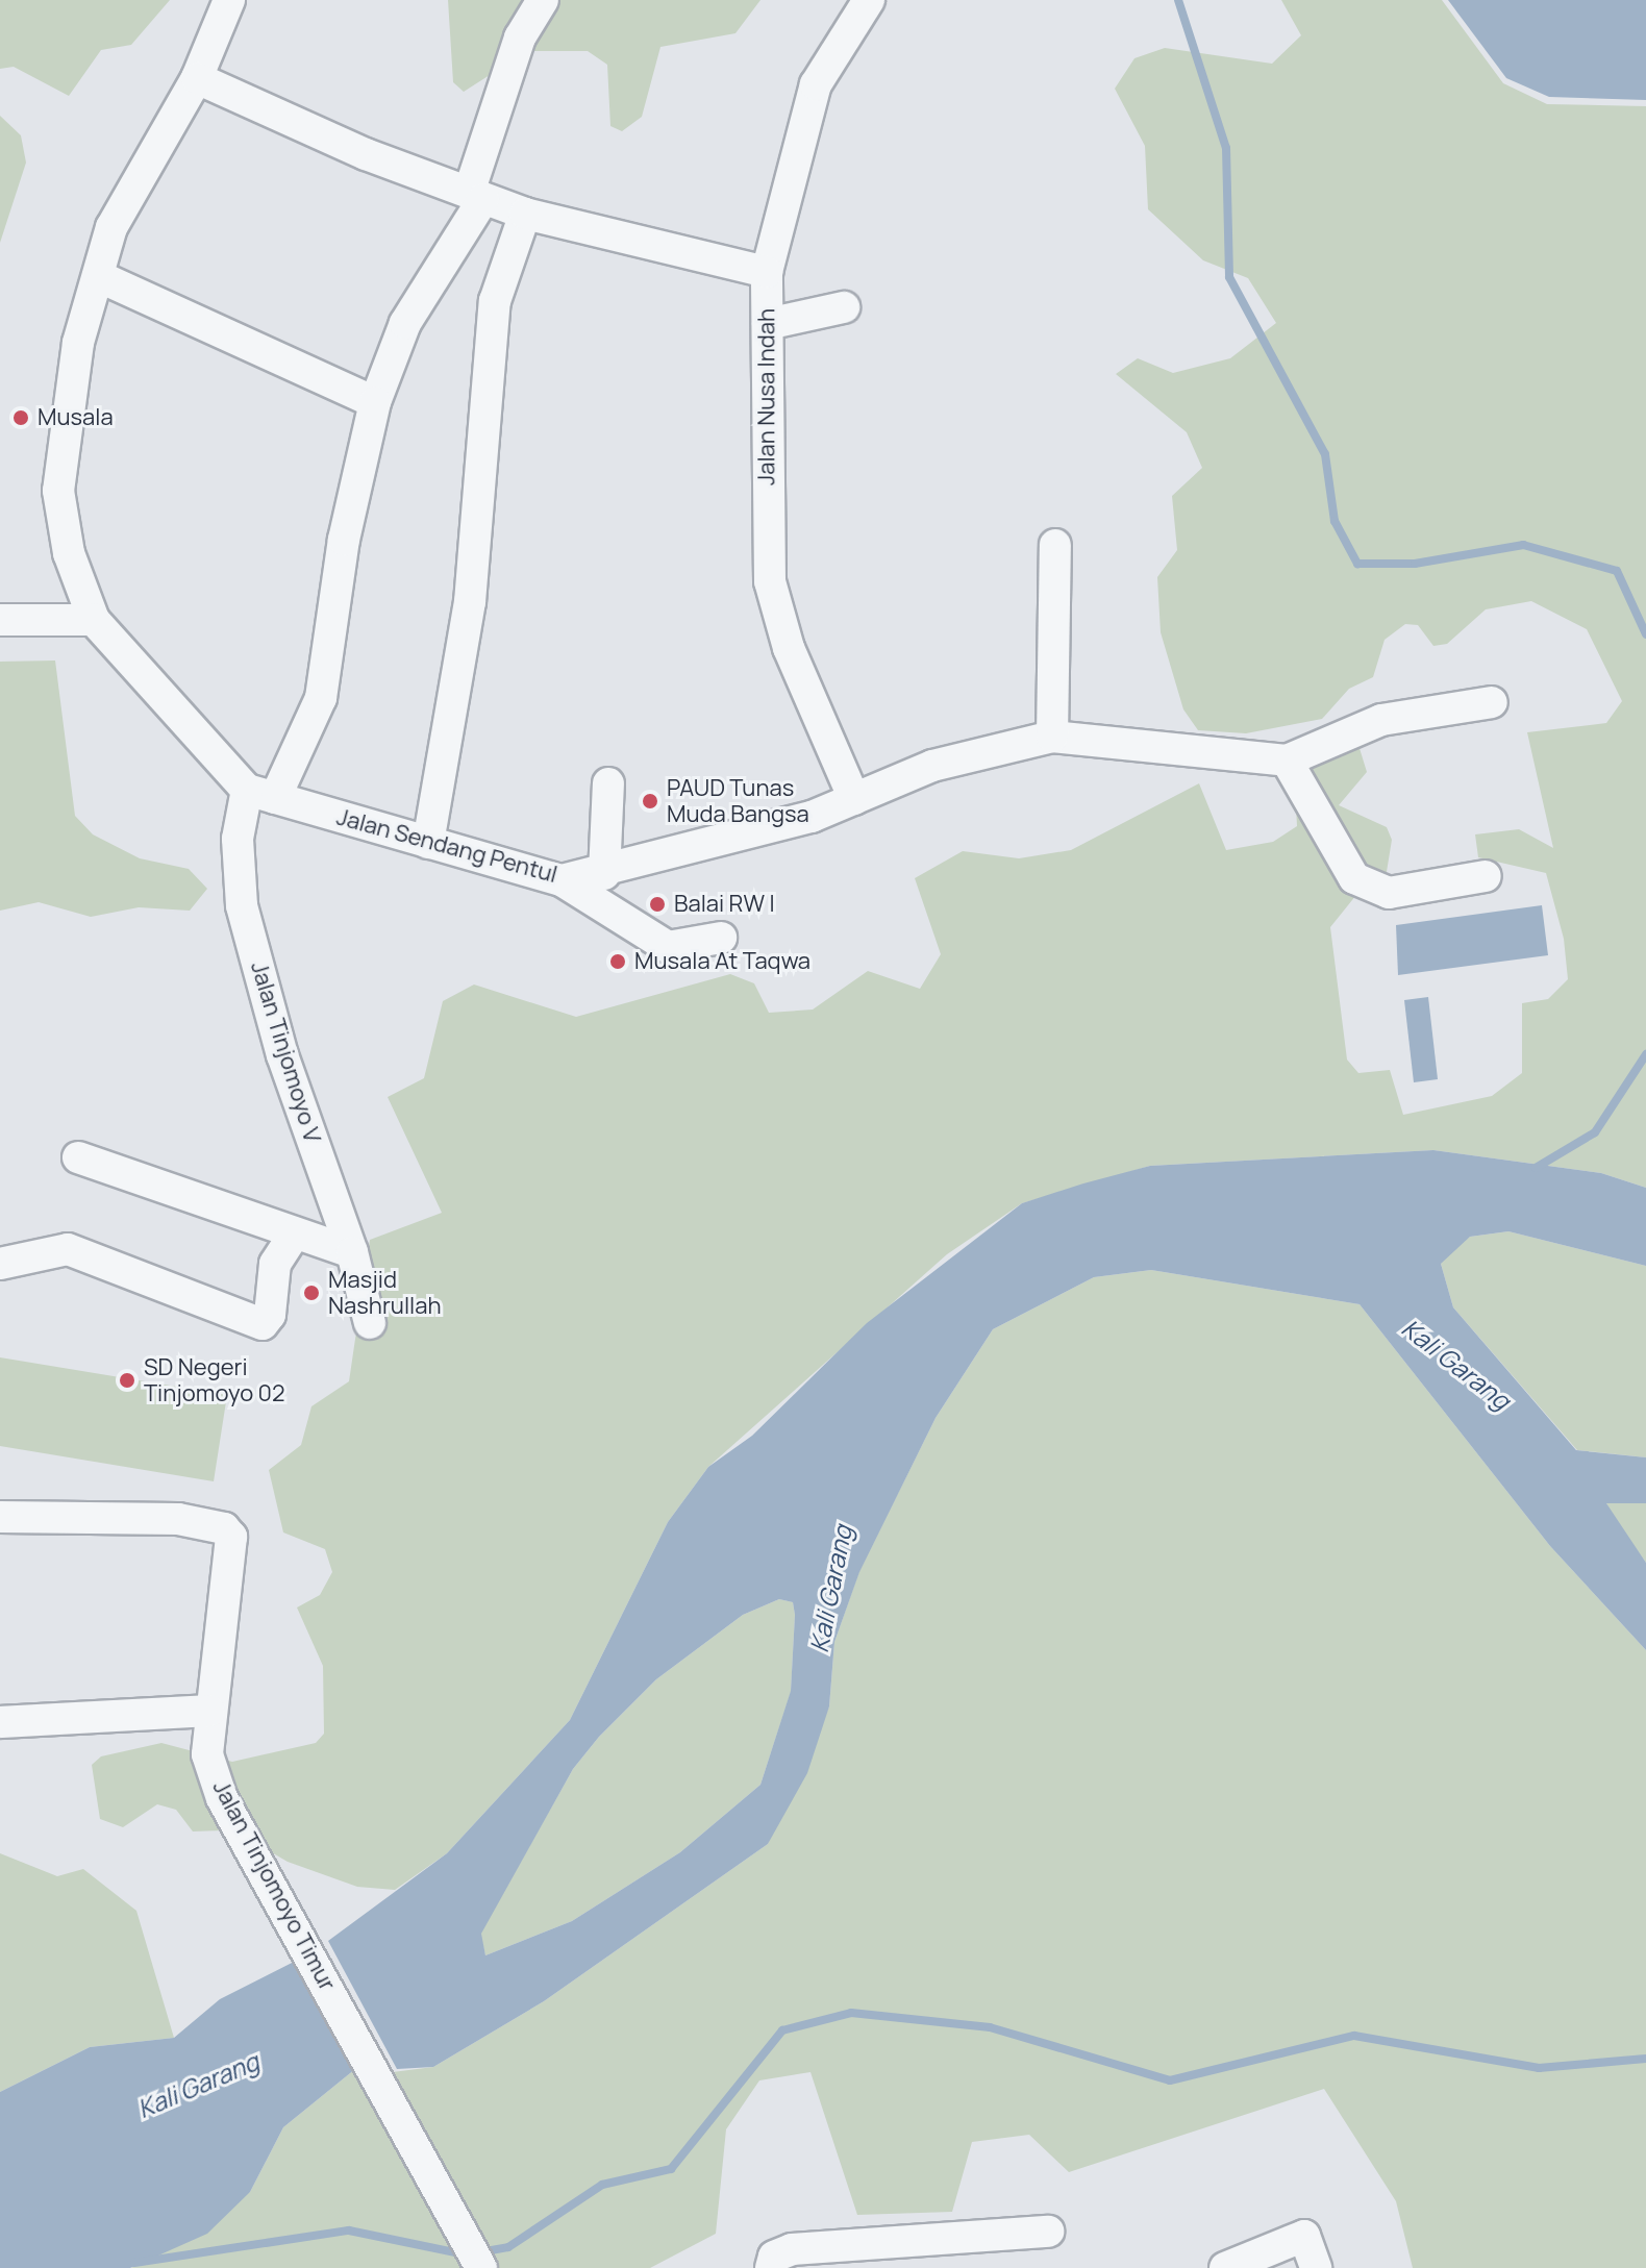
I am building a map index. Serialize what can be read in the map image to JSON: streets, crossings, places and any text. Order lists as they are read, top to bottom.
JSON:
{
  "streets": {
    "street": [
      "Jalan Nusa Indah",
      "Jalan Sendang Pentul",
      "Jalan Tinjomoyo V",
      "Jalan Tinjomoyo Timur"
    ]
  },
  "crossings": [
    ["Jalan Nusa Indah", "Jalan Sendang Pentul"],
    ["Jalan Sendang Pentul", "Jalan Tinjomoyo V"]
  ],
  "water": ["Kali Garang"],
  "places": [
    "Musala",
    "PAUD Tunas Muda Bangsa",
    "Balai RW I",
    "Musala At Taqwa",
    "Masjid Nashrullah",
    "SD Negeri Tinjomoyo 02"
  ]
}
